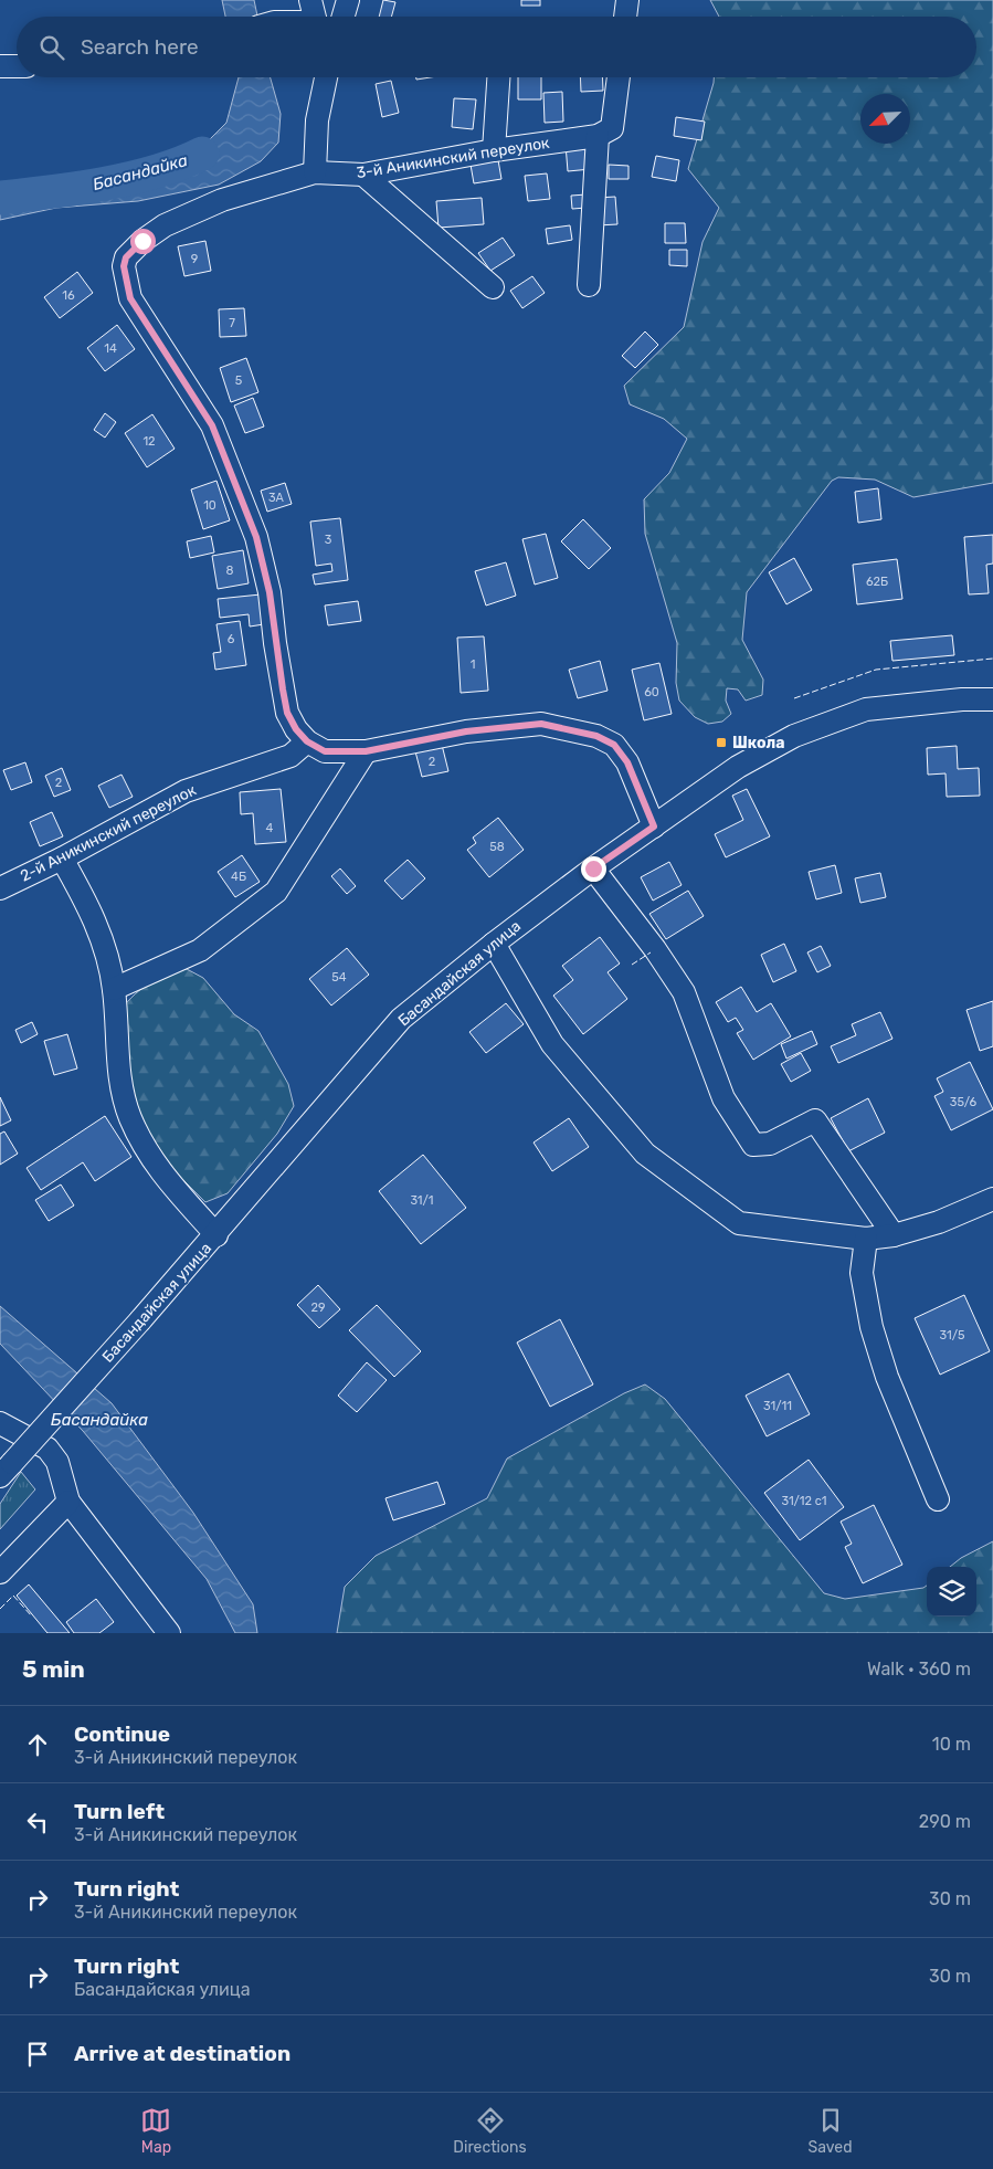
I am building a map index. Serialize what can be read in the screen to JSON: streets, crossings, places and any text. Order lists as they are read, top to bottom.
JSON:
{
  "streets": {
    "street": ["3-й Аникинский переулок", "2-й Аникинский переулок", "Басандайская улица"]
  },
  "crossings": [
    ["3-й Аникинский переулок", "2-й Аникинский переулок"]
  ],
  "water": ["Басандайка"],
  "places": {
    "transit": ["Школа"]
  },
  "house_numbers": [
    "9",
    "16",
    "7",
    "14",
    "5",
    "12",
    "3А",
    "10",
    "3",
    "8",
    "62Б",
    "6",
    "1",
    "60",
    "2",
    "2",
    "4",
    "58",
    "4Б",
    "54",
    "35/6",
    "31/1",
    "29",
    "31/5",
    "31/11",
    "31/12 с1"
  ],
  "north": "bottom left",
  "page": {
    "search": "Search here",
    "heading": ["5 min", "Walk · 360 m"],
    "list": [
      ["Continue", "3-й Аникинский переулок", "10 m"],
      ["Turn left", "3-й Аникинский переулок", "290 m"],
      ["Turn right", "3-й Аникинский переулок", "30 m"],
      ["Turn right", "Басандайская улица", "30 m"],
      "Arrive at destination"
    ],
    "nav": ["Map", "Directions", "Saved"]
  }
}
